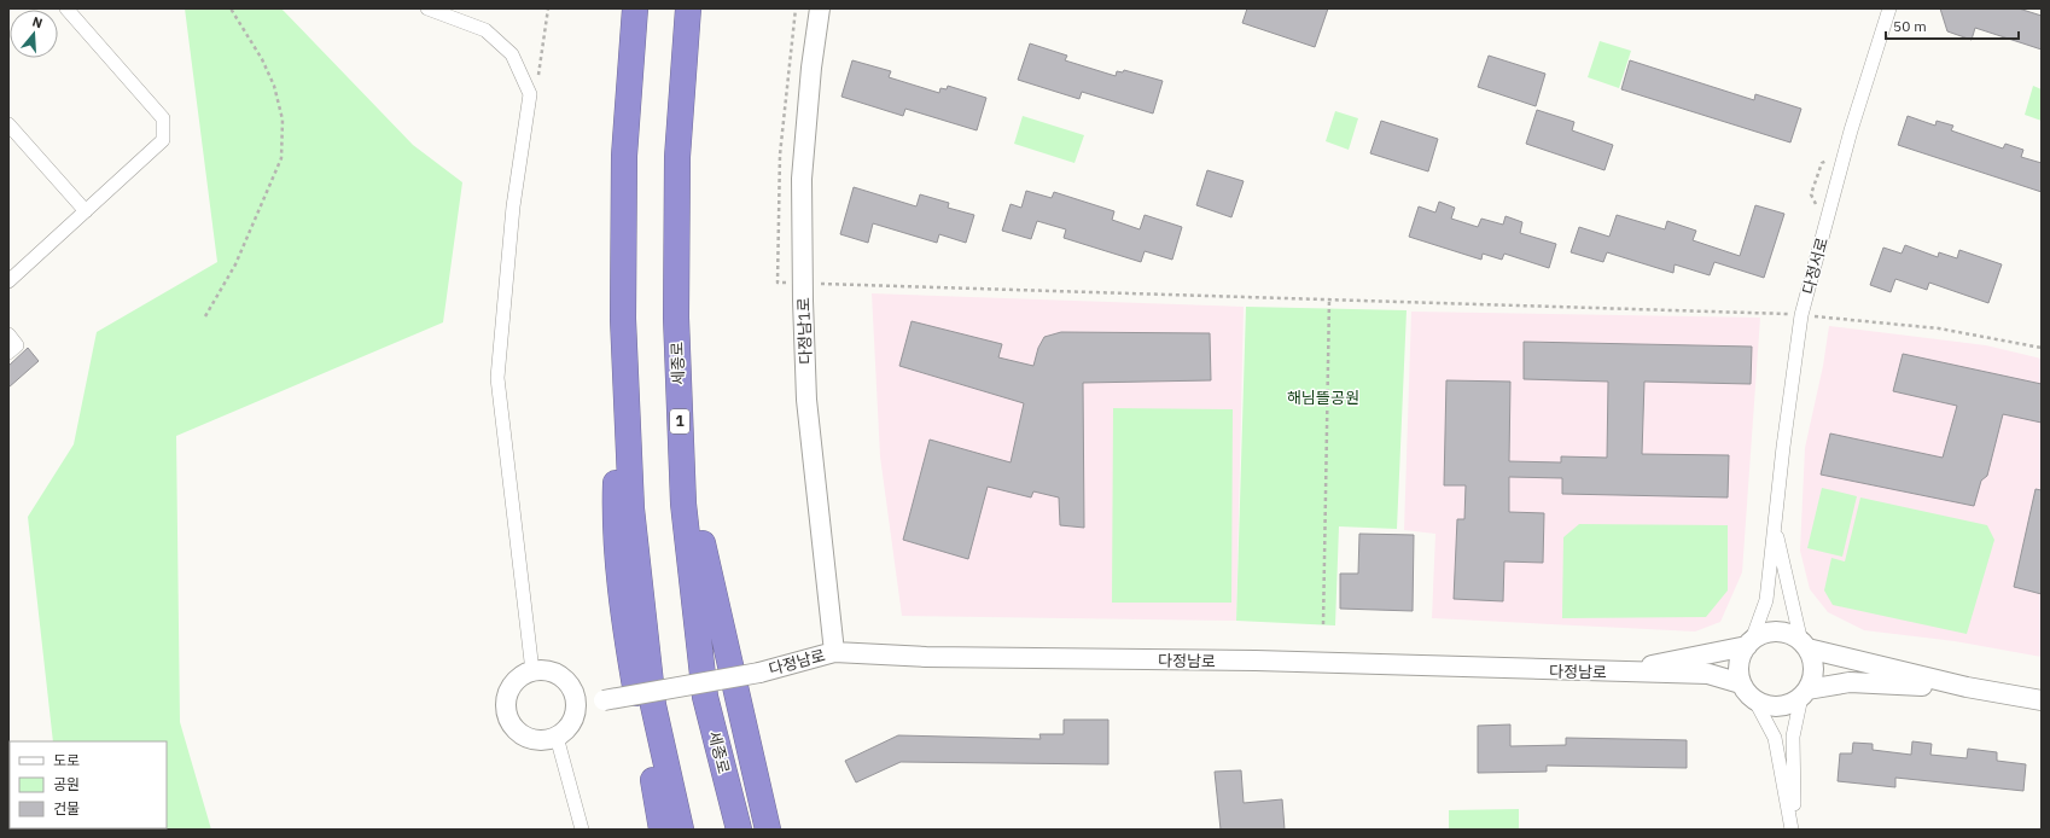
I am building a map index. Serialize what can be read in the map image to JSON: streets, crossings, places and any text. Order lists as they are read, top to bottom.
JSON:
{
  "streets": {
    "highway": ["세종로", "1"],
    "street": ["다정서로", "다정남1로", "다정남로"]
  },
  "crossings": [
    ["다정남1로", "다정남로"]
  ],
  "parks": ["해님뜰공원"],
  "legend": ["도로", "공원", "건물"],
  "scale_bar": "50 m",
  "north": "top"
}
